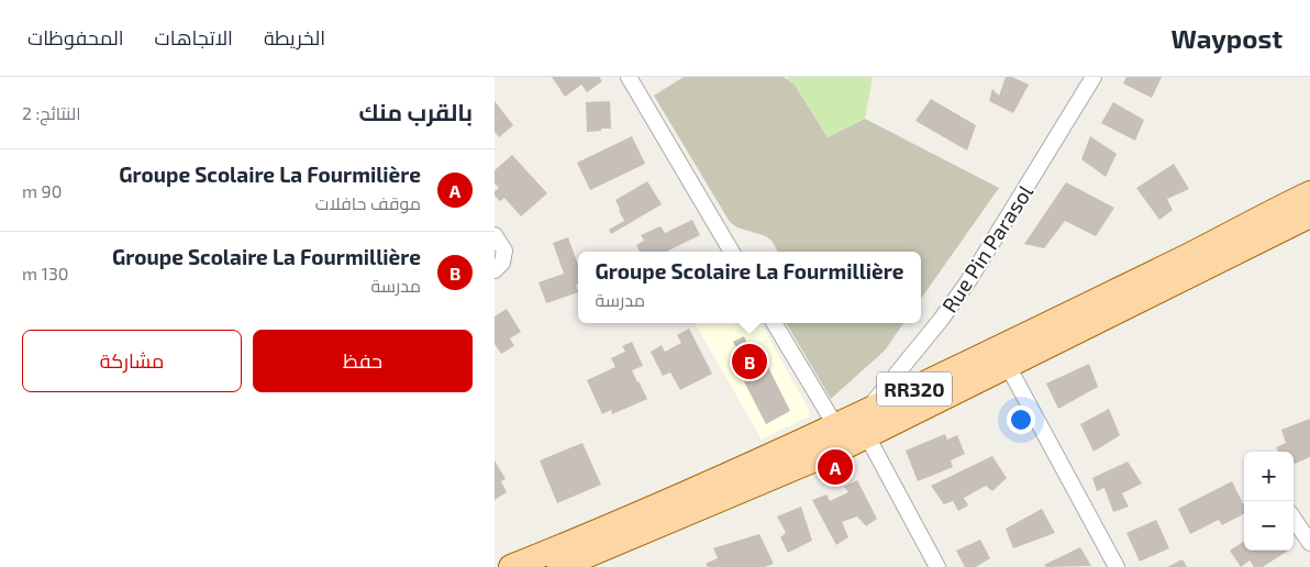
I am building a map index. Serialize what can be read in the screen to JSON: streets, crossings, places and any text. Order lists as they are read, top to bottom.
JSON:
{
  "streets": {
    "main road": ["RR320"],
    "street": ["Rue Pin Parasol"]
  },
  "crossings": [
    ["Rue Pin Parasol", "RR320"]
  ],
  "page": {
    "header": "Waypost",
    "nav": ["الخريطة", "الاتجاهات", "المحفوظات"],
    "heading": ["بالقرب منك", "النتائج: 2"],
    "list": [
      {
        "mark": "A",
        "name": "Groupe Scolaire La Fourmilière",
        "note": "موقف حافلات",
        "value": "90 m"
      },
      {
        "mark": "B",
        "name": "Groupe Scolaire La Fourmillière",
        "note": "مدرسة",
        "value": "130 m"
      }
    ],
    "popup": ["Groupe Scolaire La Fourmillière", "مدرسة"],
    "buttons": ["حفظ", "مشاركة"],
    "pins": ["B", "A"],
    "map_buttons": ["+", "−"]
  }
}
